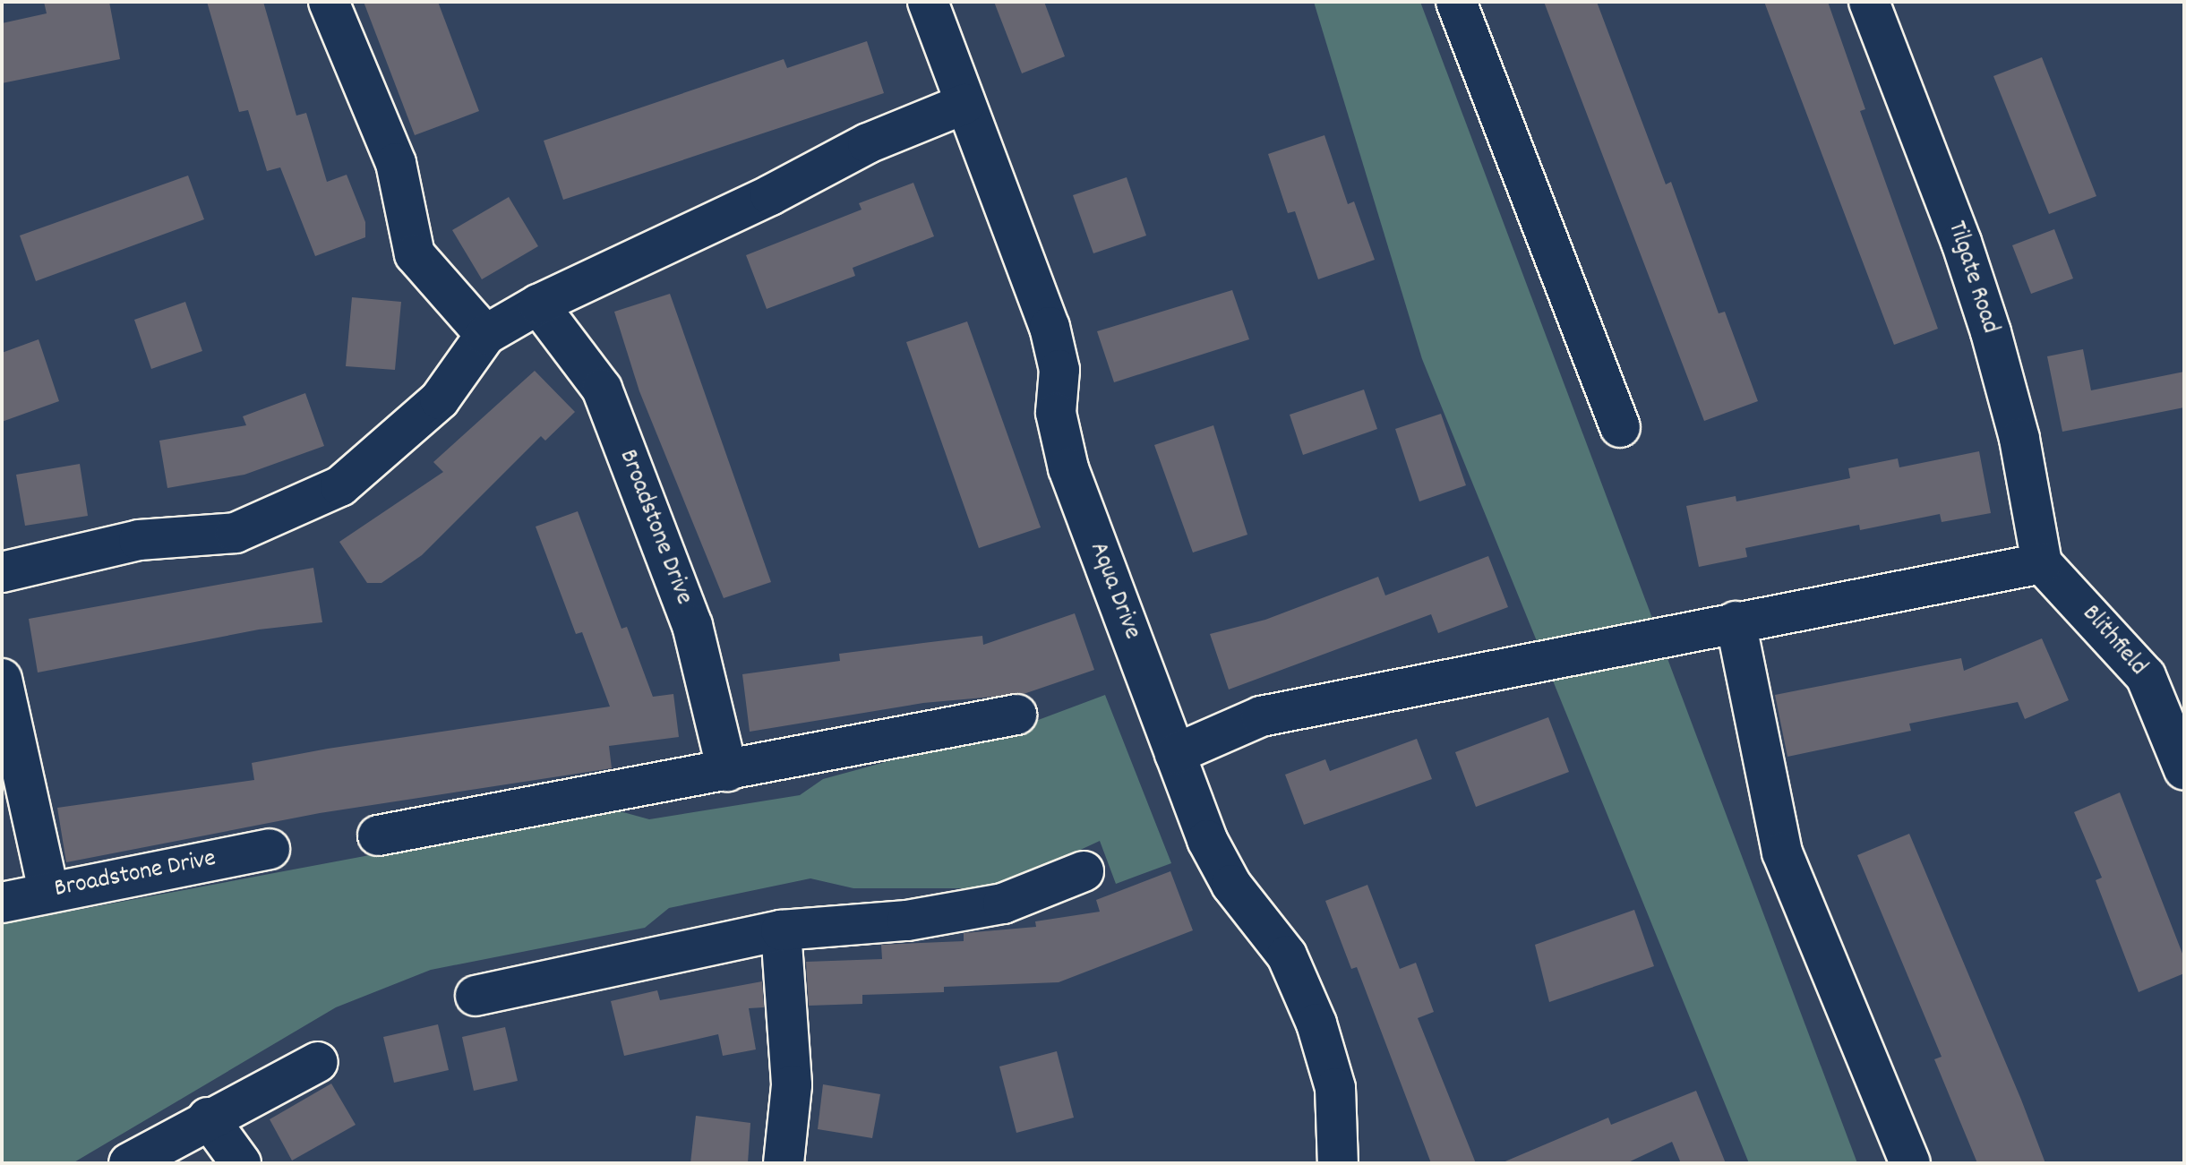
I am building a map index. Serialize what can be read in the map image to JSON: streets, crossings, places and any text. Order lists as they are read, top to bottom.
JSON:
{
  "streets": {
    "street": [
      "Tilgate Road",
      "Broadstone Drive",
      "Aqua Drive",
      "Blithfield"
    ]
  },
  "crossings": [
    ["Tilgate Road", "Blithfield"]
  ]
}
